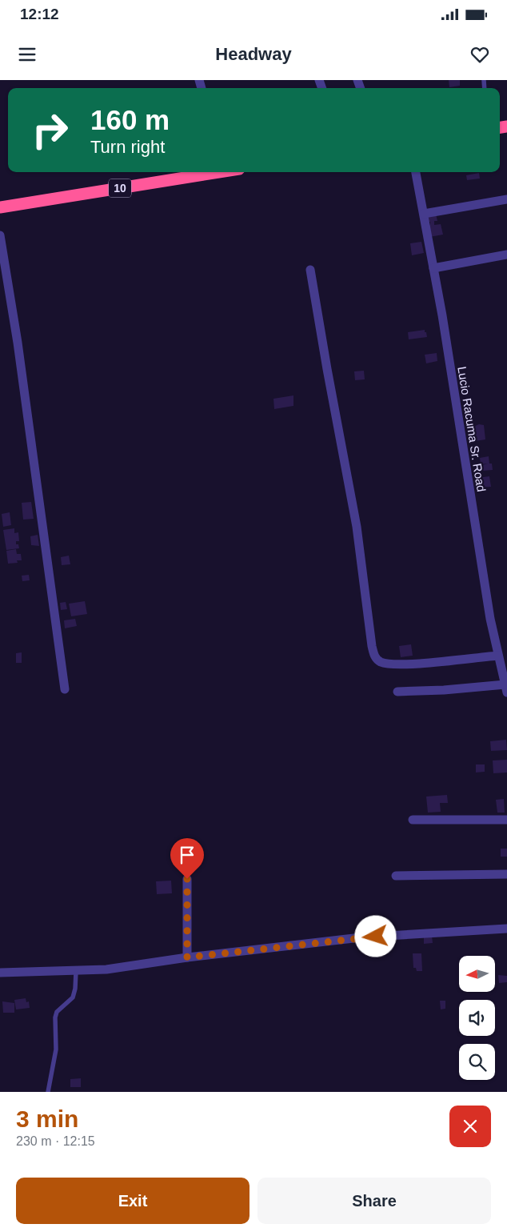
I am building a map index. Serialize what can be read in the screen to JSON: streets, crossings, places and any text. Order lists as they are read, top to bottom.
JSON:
{
  "streets": {
    "highway": ["10"],
    "street": ["Lucio Racuma Sr. Road"]
  },
  "north": "left",
  "page": {
    "status": "12:12",
    "header": "Headway",
    "turn": ["160 m", "Turn right"],
    "heading": ["3 min", "230 m · 12:15"],
    "buttons": ["Exit", "Share"]
  }
}
